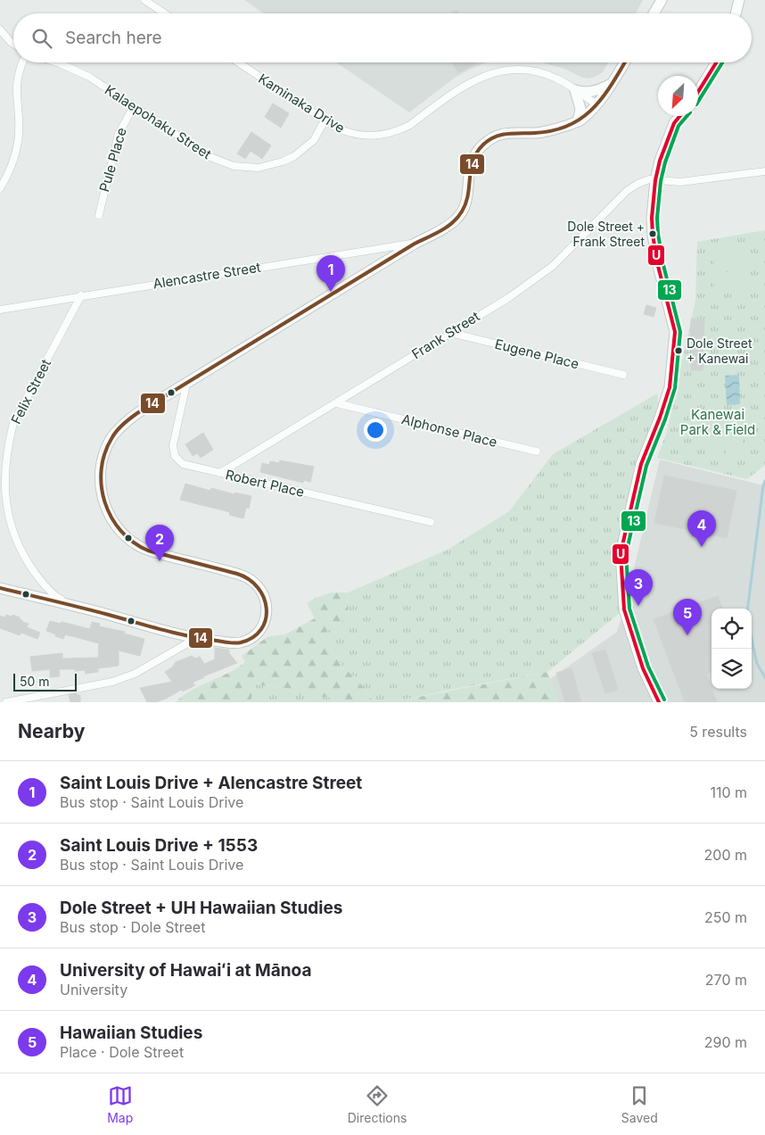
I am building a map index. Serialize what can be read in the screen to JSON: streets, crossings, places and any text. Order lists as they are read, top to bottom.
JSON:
{
  "streets": {
    "street": [
      "Kaminaka Drive",
      "Kalaepohaku Street",
      "Pule Place",
      "Alencastre Street",
      "Frank Street",
      "Eugene Place",
      "Felix Street",
      "Alphonse Place",
      "Robert Place"
    ]
  },
  "crossings": [
    ["Kaminaka Drive", "Kalaepohaku Street"],
    ["Kalaepohaku Street", "Pule Place"],
    ["Alencastre Street", "Felix Street"],
    ["Frank Street", "Eugene Place"],
    ["Frank Street", "Alphonse Place"],
    ["Frank Street", "Robert Place"]
  ],
  "parks": ["Kanewai Park & Field"],
  "places": ["Dole Street + Frank Street", "Dole Street + Kanewai"],
  "lines": ["transit line 14", "transit line U", "transit line 13"],
  "scale_bar": "50 m",
  "north": "bottom left",
  "page": {
    "search": "Search here",
    "pins": [
      "1",
      "4",
      "2",
      "3",
      "5"
    ],
    "scale": "50 m",
    "heading": ["Nearby", "5 results"],
    "list": [
      {
        "mark": "1",
        "name": "Saint Louis Drive + Alencastre Street",
        "note": "Bus stop · Saint Louis Drive",
        "value": "110 m"
      },
      {
        "mark": "2",
        "name": "Saint Louis Drive + 1553",
        "note": "Bus stop · Saint Louis Drive",
        "value": "200 m"
      },
      {
        "mark": "3",
        "name": "Dole Street + UH Hawaiian Studies",
        "note": "Bus stop · Dole Street",
        "value": "250 m"
      },
      {
        "mark": "4",
        "name": "University of Hawaiʻi at Mānoa",
        "note": "University",
        "value": "270 m"
      },
      {
        "mark": "5",
        "name": "Hawaiian Studies",
        "note": "Place · Dole Street",
        "value": "290 m"
      }
    ],
    "nav": ["Map", "Directions", "Saved"]
  }
}
